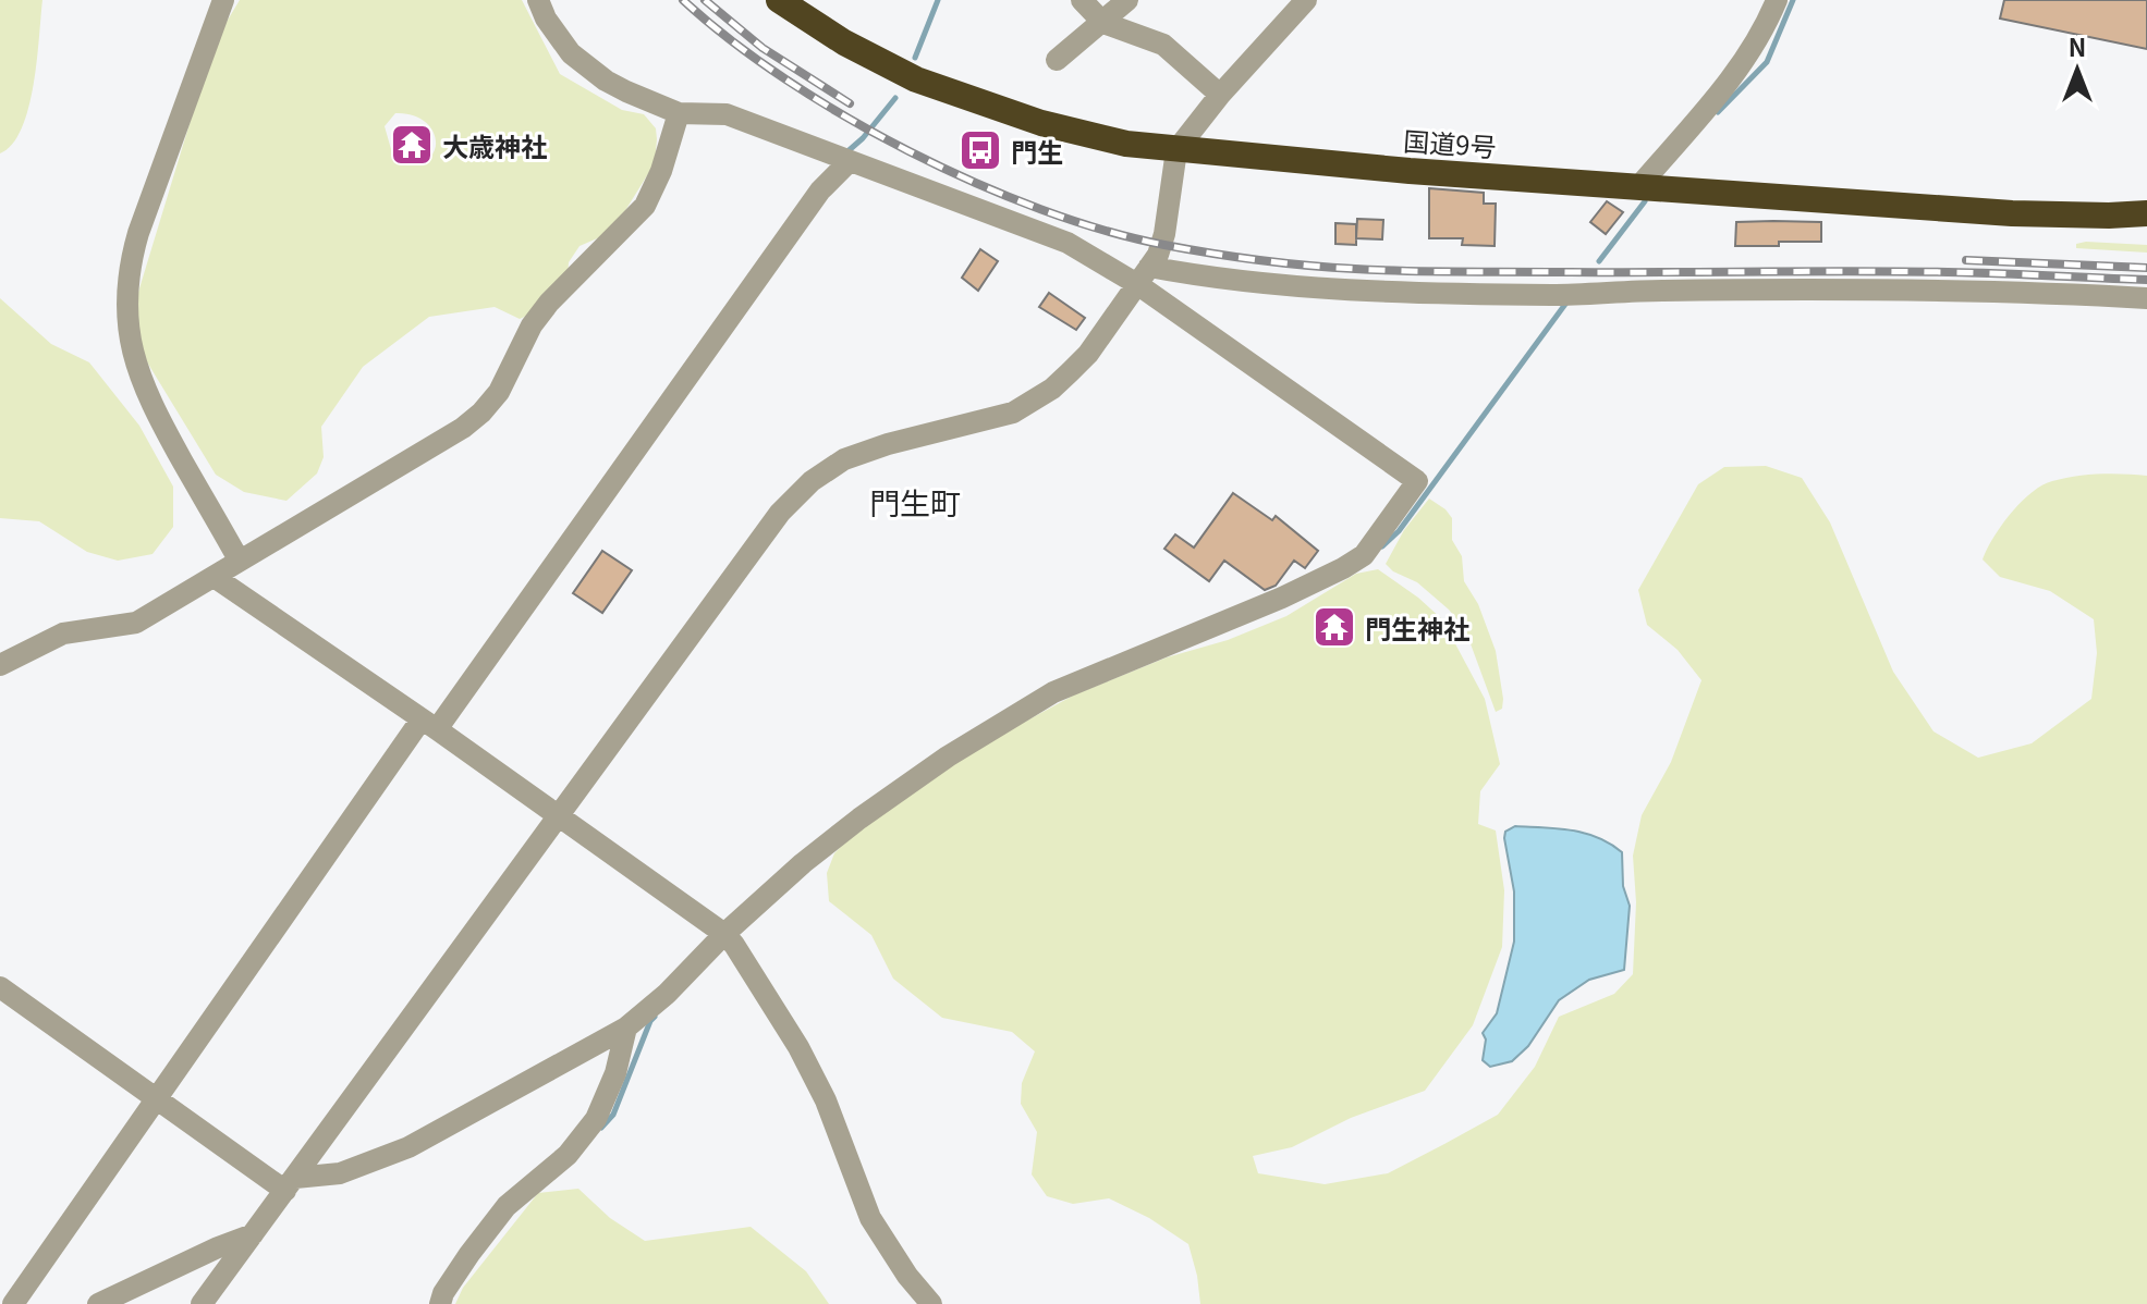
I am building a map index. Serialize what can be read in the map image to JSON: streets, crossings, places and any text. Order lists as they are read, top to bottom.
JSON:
{
  "streets": {
    "highway": ["国道9号"]
  },
  "districts": ["門生町"],
  "places": {
    "temple": ["大歳神社", "門生神社"],
    "bus stop": ["門生"]
  },
  "north": "top"
}
